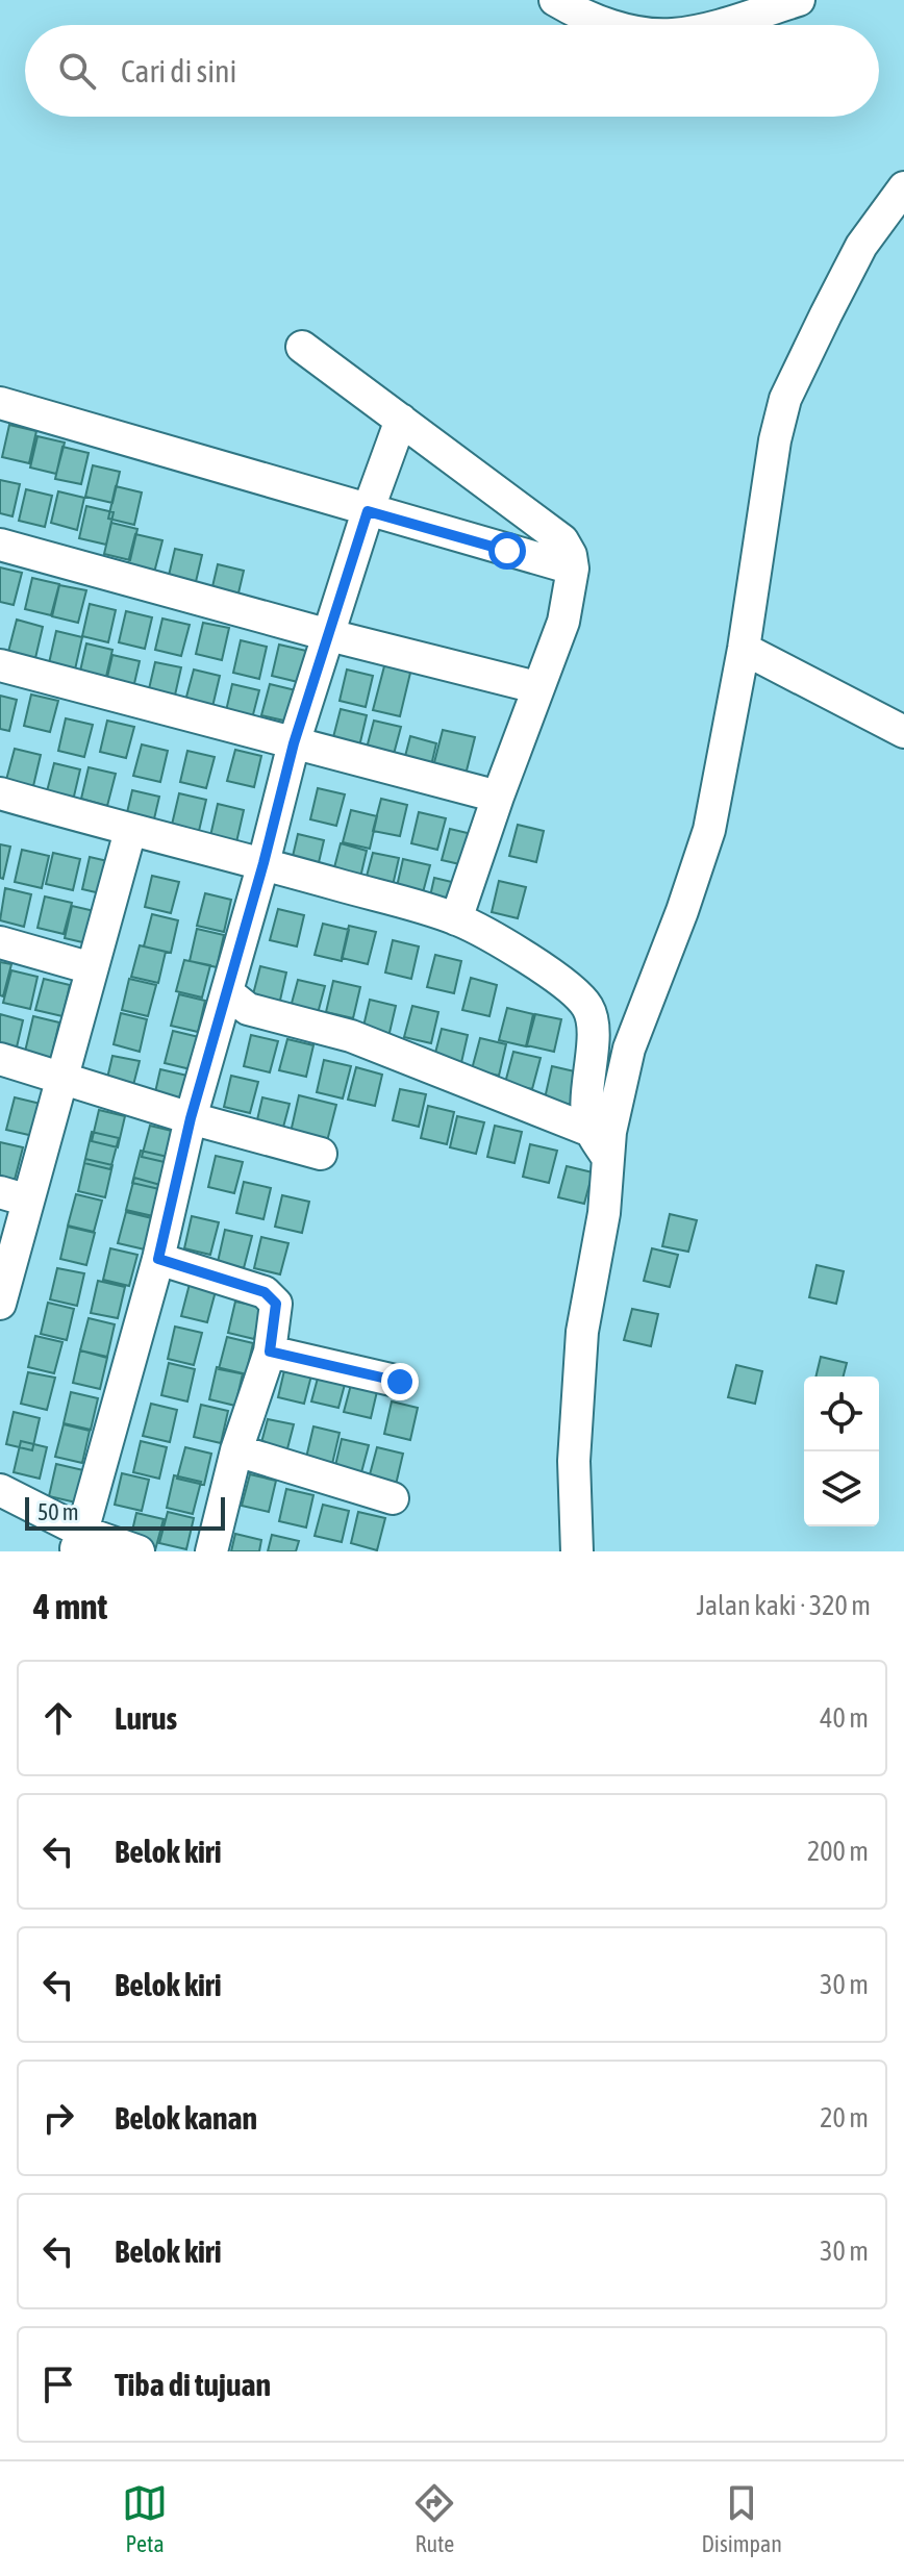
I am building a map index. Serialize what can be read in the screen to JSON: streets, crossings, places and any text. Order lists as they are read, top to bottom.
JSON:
{
  "scale_bar": "50 m",
  "page": {
    "search": "Cari di sini",
    "scale": "50 m",
    "heading": ["4 mnt", "Jalan kaki · 320 m"],
    "list": [
      ["Lurus", "40 m"],
      ["Belok kiri", "200 m"],
      ["Belok kiri", "30 m"],
      ["Belok kanan", "20 m"],
      ["Belok kiri", "30 m"],
      "Tiba di tujuan"
    ],
    "nav": ["Peta", "Rute", "Disimpan"]
  }
}
